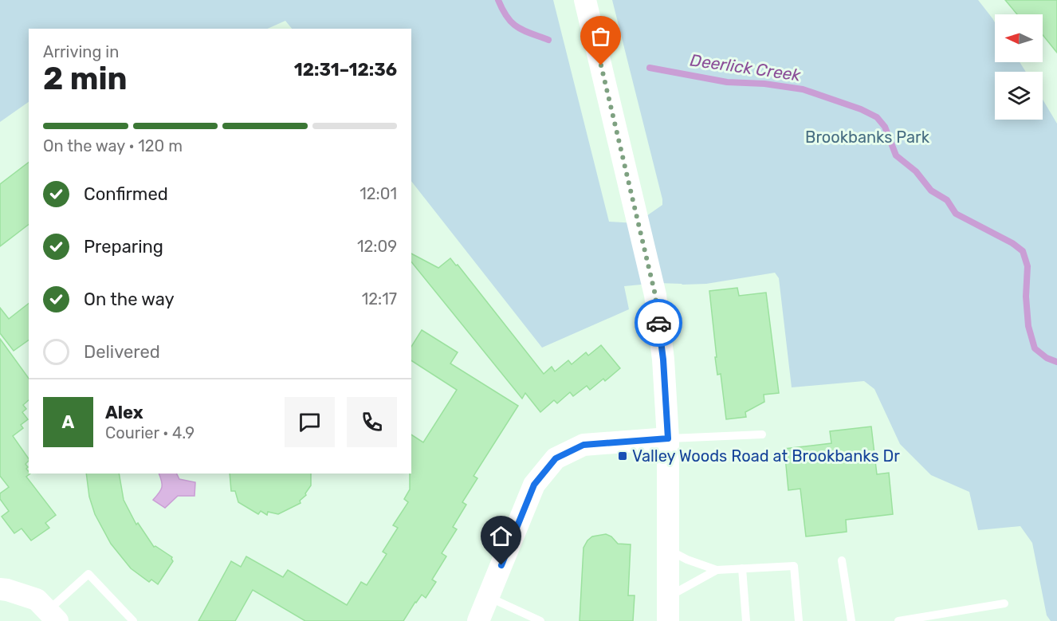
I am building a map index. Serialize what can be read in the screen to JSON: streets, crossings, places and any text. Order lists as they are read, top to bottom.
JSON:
{
  "water": ["Deerlick Creek"],
  "parks": ["Brookbanks Park"],
  "places": {
    "transit": ["Valley Woods Road at Brookbanks Dr"]
  },
  "north": "left",
  "page": {
    "heading": ["2 min", "Arriving in", "12:31–12:36"],
    "panel": ["Alex", "Courier · 4.9"],
    "bar": "On the way · 120 m",
    "list": [
      ["Confirmed", "12:01"],
      ["Preparing", "12:09"],
      ["On the way", "12:17"],
      "Delivered"
    ],
    "round": "A"
  }
}
